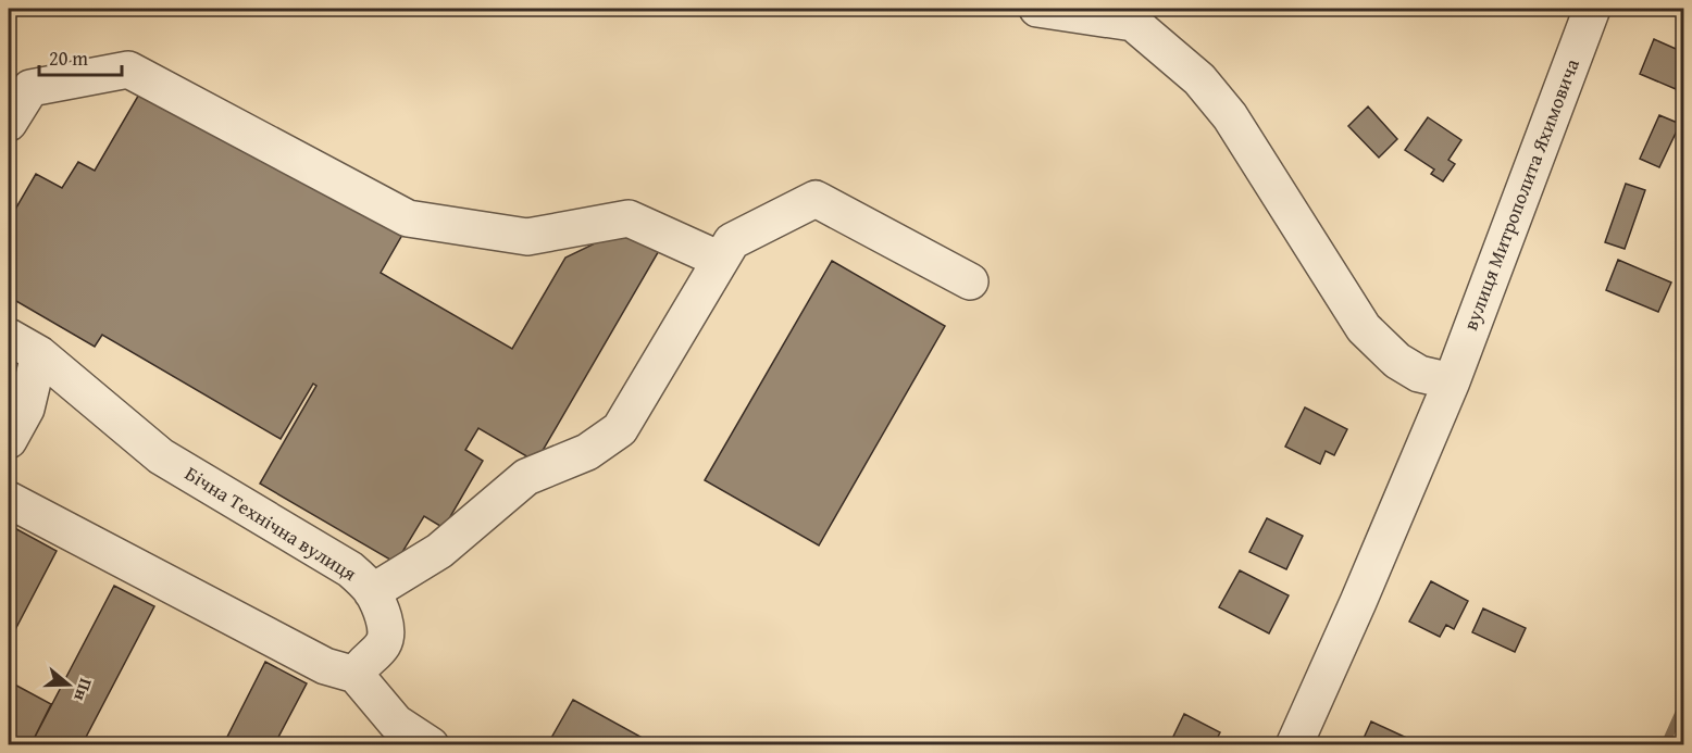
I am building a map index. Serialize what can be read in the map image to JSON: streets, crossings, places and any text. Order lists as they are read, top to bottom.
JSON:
{
  "streets": {
    "street": ["вулиця Митрополита Яхимовича", "Бічна Технічна вулиця"]
  },
  "scale_bar": "20 m",
  "north": "right"
}
